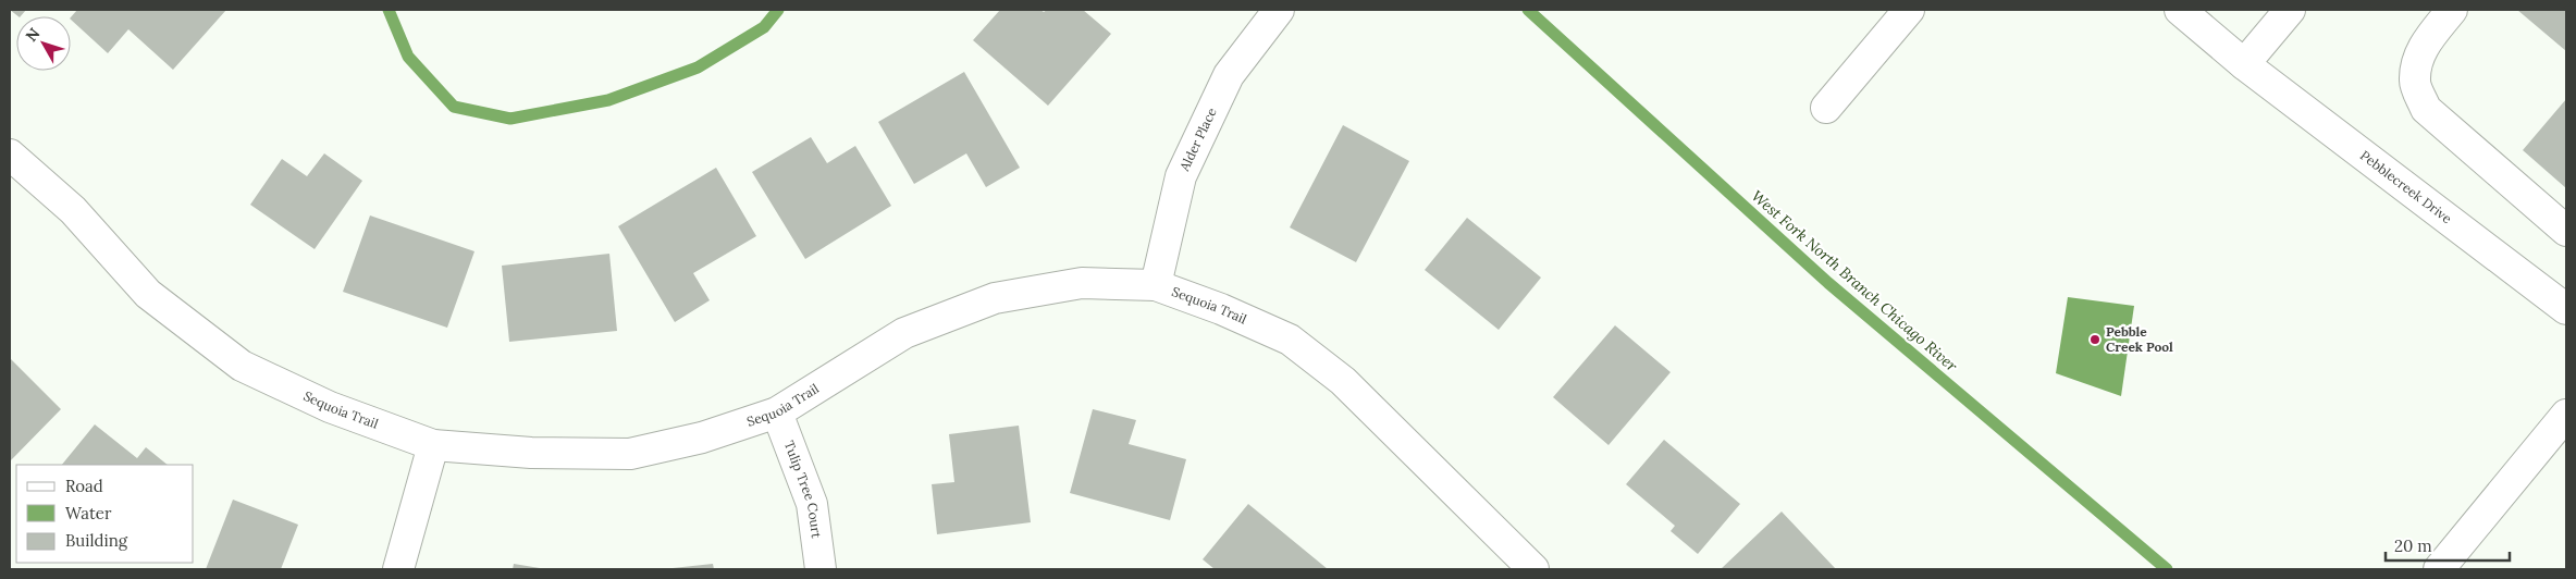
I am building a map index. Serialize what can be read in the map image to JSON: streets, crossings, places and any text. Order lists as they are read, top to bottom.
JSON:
{
  "streets": {
    "street": [
      "Alder Place",
      "Pebblecreek Drive",
      "Sequoia Trail",
      "Tulip Tree Court"
    ]
  },
  "crossings": [
    ["Alder Place", "Sequoia Trail"],
    ["Sequoia Trail", "Tulip Tree Court"]
  ],
  "water": ["West Fork North Branch Chicago River"],
  "places": ["Pebble Creek Pool"],
  "legend": ["Road", "Water", "Building"],
  "scale_bar": "20 m",
  "north": "top left"
}
